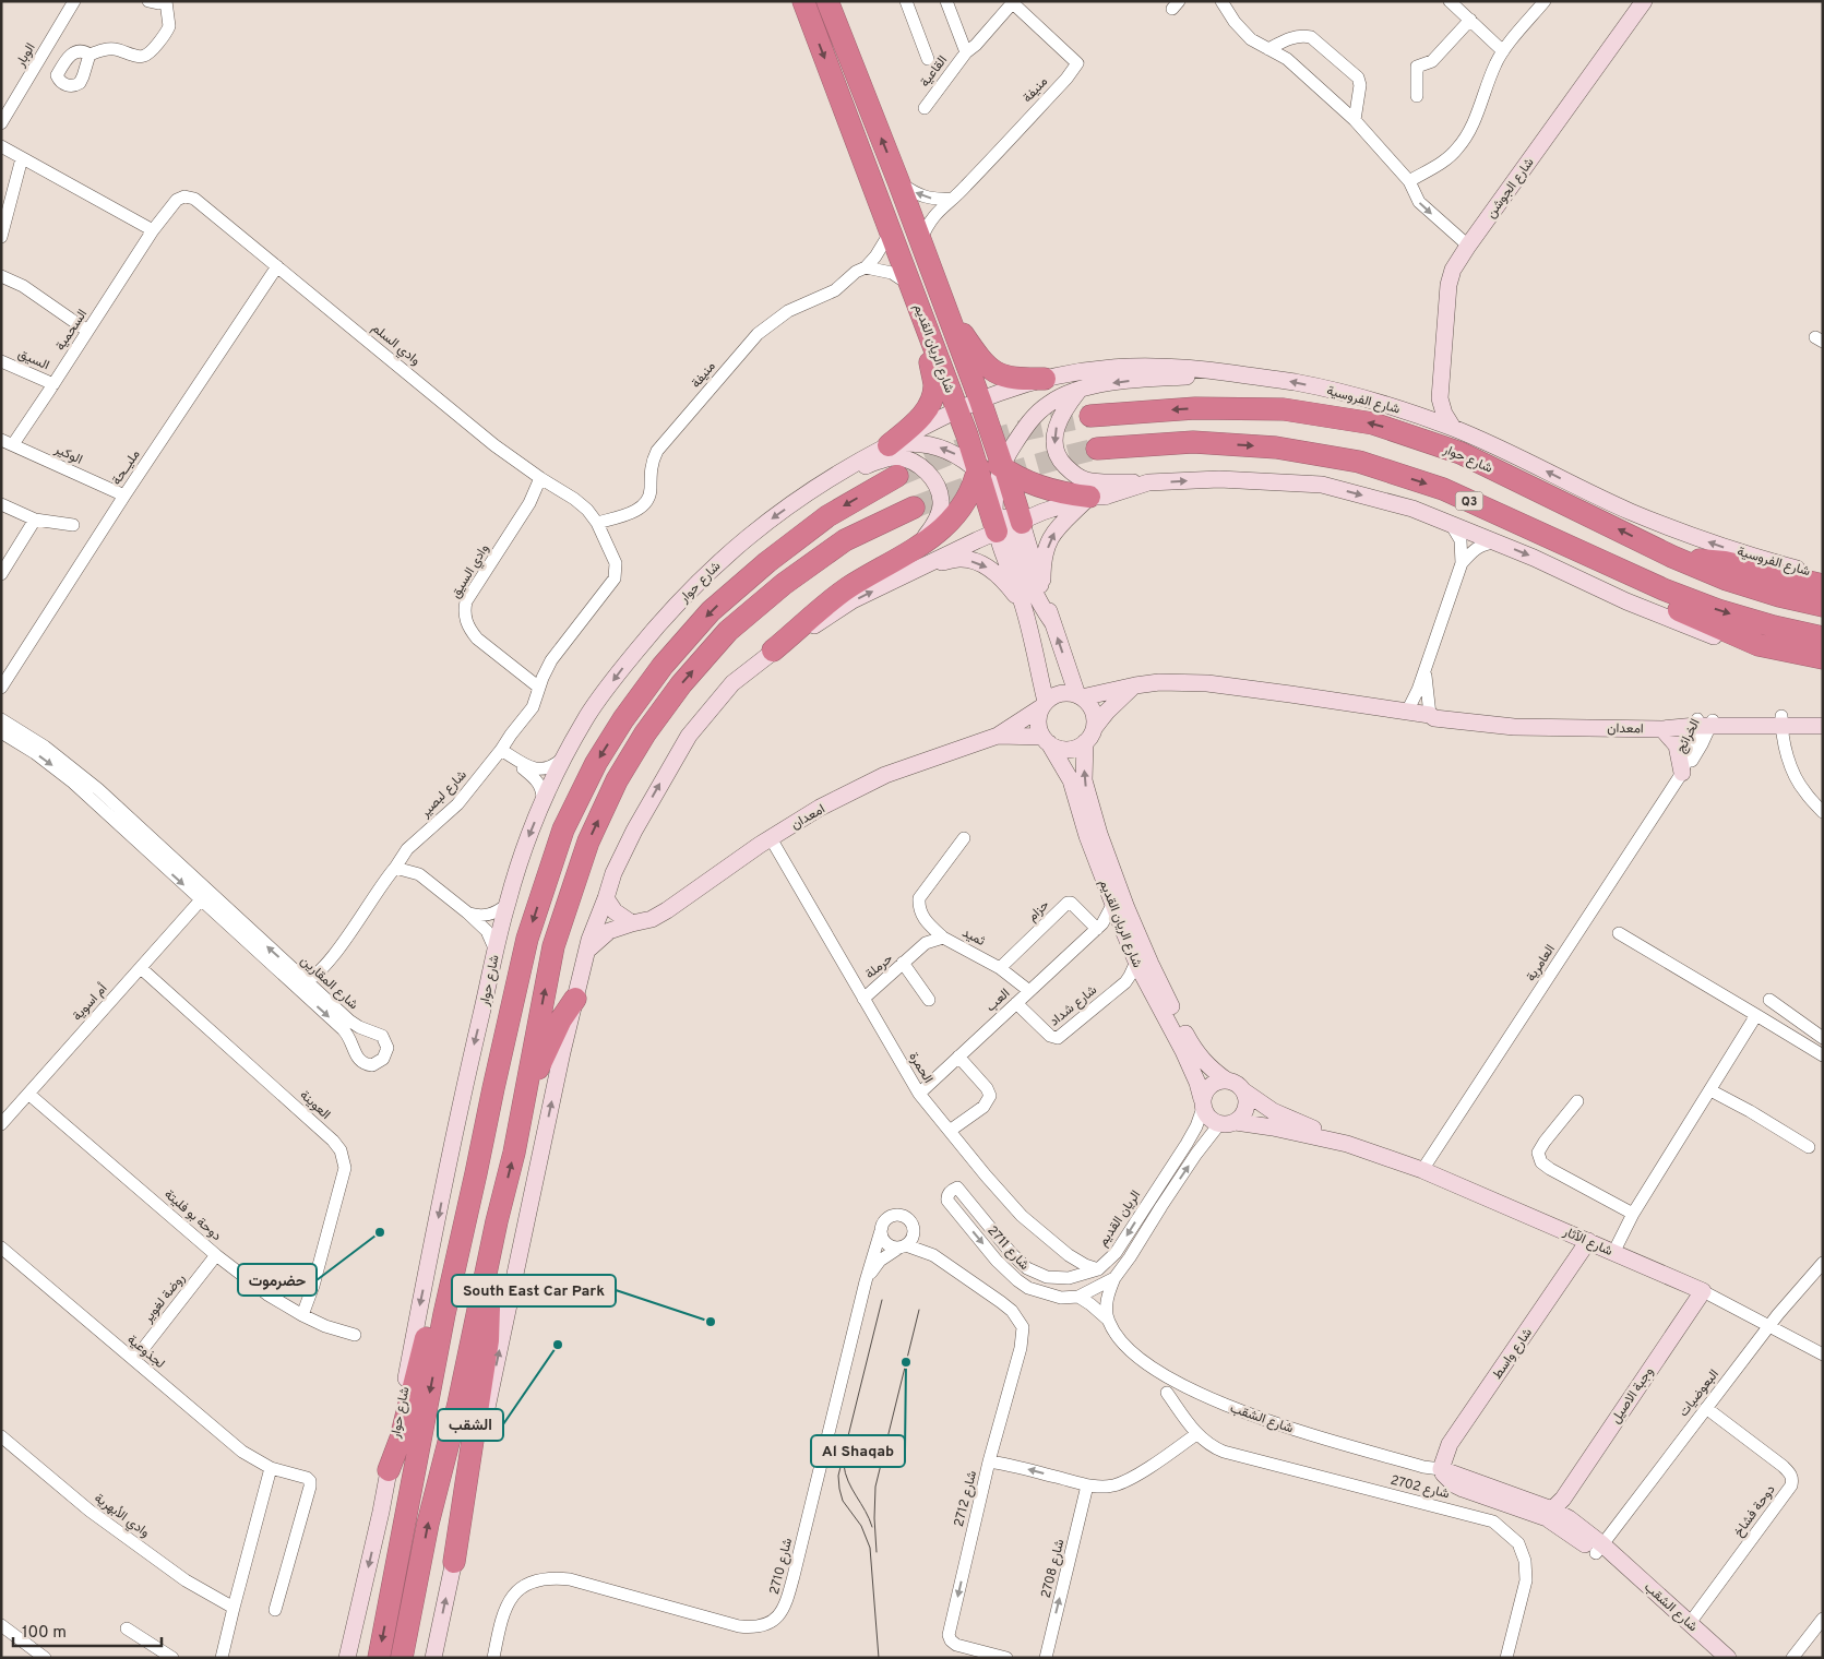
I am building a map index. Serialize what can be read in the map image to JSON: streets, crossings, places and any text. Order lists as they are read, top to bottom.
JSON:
{
  "streets": {
    "highway": ["شارع الريان القديم", "شارع حوار", "Q3"],
    "main road": [
      "شارع الجوشن",
      "شارع الفروسية",
      "امعدان",
      "شارع الآثار",
      "شارع واسط",
      "وجبة الاصيل",
      "شارع الشقب"
    ],
    "street": [
      "الوبار",
      "القاعية",
      "منيفة",
      "السحمية",
      "وادي السلم",
      "السيق",
      "الوكير",
      "مليــحة",
      "وادي السيق",
      "الخرائج",
      "شارع لبصير",
      "حزام",
      "ثميد",
      "العامرية",
      "حرملة",
      "شارع المقارين",
      "العب",
      "أم اسوية",
      "شارع شداد",
      "الحمرة",
      "العوينة",
      "دوحة بو فليتة",
      "الريان القديم",
      "شارع 2711",
      "روضة لغوير",
      "لجذوعية",
      "البعوضيات",
      "شارع 2702",
      "شارع 2712",
      "دوحة فشاخ",
      "وادي الأبهرية",
      "شارع 2710",
      "شارع 2708"
    ]
  },
  "crossings": [
    ["القاعية", "منيفة"],
    ["منيفة", "وادي السلم"],
    ["منيفة", "شارع الريان القديم"],
    ["شارع الجوشن", "شارع الفروسية"],
    ["السحمية", "وادي السلم"],
    ["السحمية", "السيق"],
    ["السحمية", "الوكير"],
    ["وادي السلم", "مليــحة"],
    ["وادي السلم", "وادي السيق"],
    ["وادي السلم", "شارع لبصير"],
    ["شارع الريان القديم", "شارع الفروسية"],
    ["شارع الريان القديم", "امعدان"],
    ["شارع الريان القديم", "العب"],
    ["شارع الريان القديم", "شارع شداد"],
    ["شارع الريان القديم", "الريان القديم"],
    ["شارع الريان القديم", "شارع الآثار"],
    ["شارع الفروسية", "شارع حوار"],
    ["الوكير", "مليــحة"],
    ["وادي السيق", "شارع لبصير"],
    ["امعدان", "الخرائج"],
    ["امعدان", "الحمرة"],
    ["الخرائج", "العامرية"],
    ["شارع لبصير", "شارع المقارين"],
    ["حزام", "ثميد"],
    ["حزام", "العب"],
    ["ثميد", "حرملة"],
    ["ثميد", "العب"],
    ["العامرية", "شارع الآثار"],
    ["حرملة", "الحمرة"],
    ["شارع المقارين", "أم اسوية"],
    ["العب", "شارع شداد"],
    ["العب", "الحمرة"],
    ["أم اسوية", "العوينة"],
    ["أم اسوية", "دوحة بو فليتة"],
    ["الحمرة", "الريان القديم"],
    ["العوينة", "دوحة بو فليتة"],
    ["دوحة بو فليتة", "روضة لغوير"],
    ["الريان القديم", "شارع الآثار"],
    ["الريان القديم", "شارع 2711"],
    ["شارع الآثار", "شارع واسط"],
    ["شارع الآثار", "البعوضيات"],
    ["شارع الآثار", "وجبة الاصيل"],
    ["شارع 2711", "شارع الشقب"],
    ["روضة لغوير", "لجذوعية"],
    ["شارع واسط", "شارع الشقب"],
    ["البعوضيات", "شارع الشقب"],
    ["البعوضيات", "دوحة فشاخ"],
    ["وجبة الاصيل", "شارع الشقب"],
    ["شارع الشقب", "دوحة فشاخ"],
    ["شارع 2702", "شارع 2712"],
    ["شارع 2712", "شارع 2708"]
  ],
  "one_way": ["شارع 2711", "شارع 2708"],
  "places": [
    "حضرموت",
    "South East Car Park",
    "الشقب",
    "Al Shaqab"
  ],
  "scale_bar": "100 m"
}
